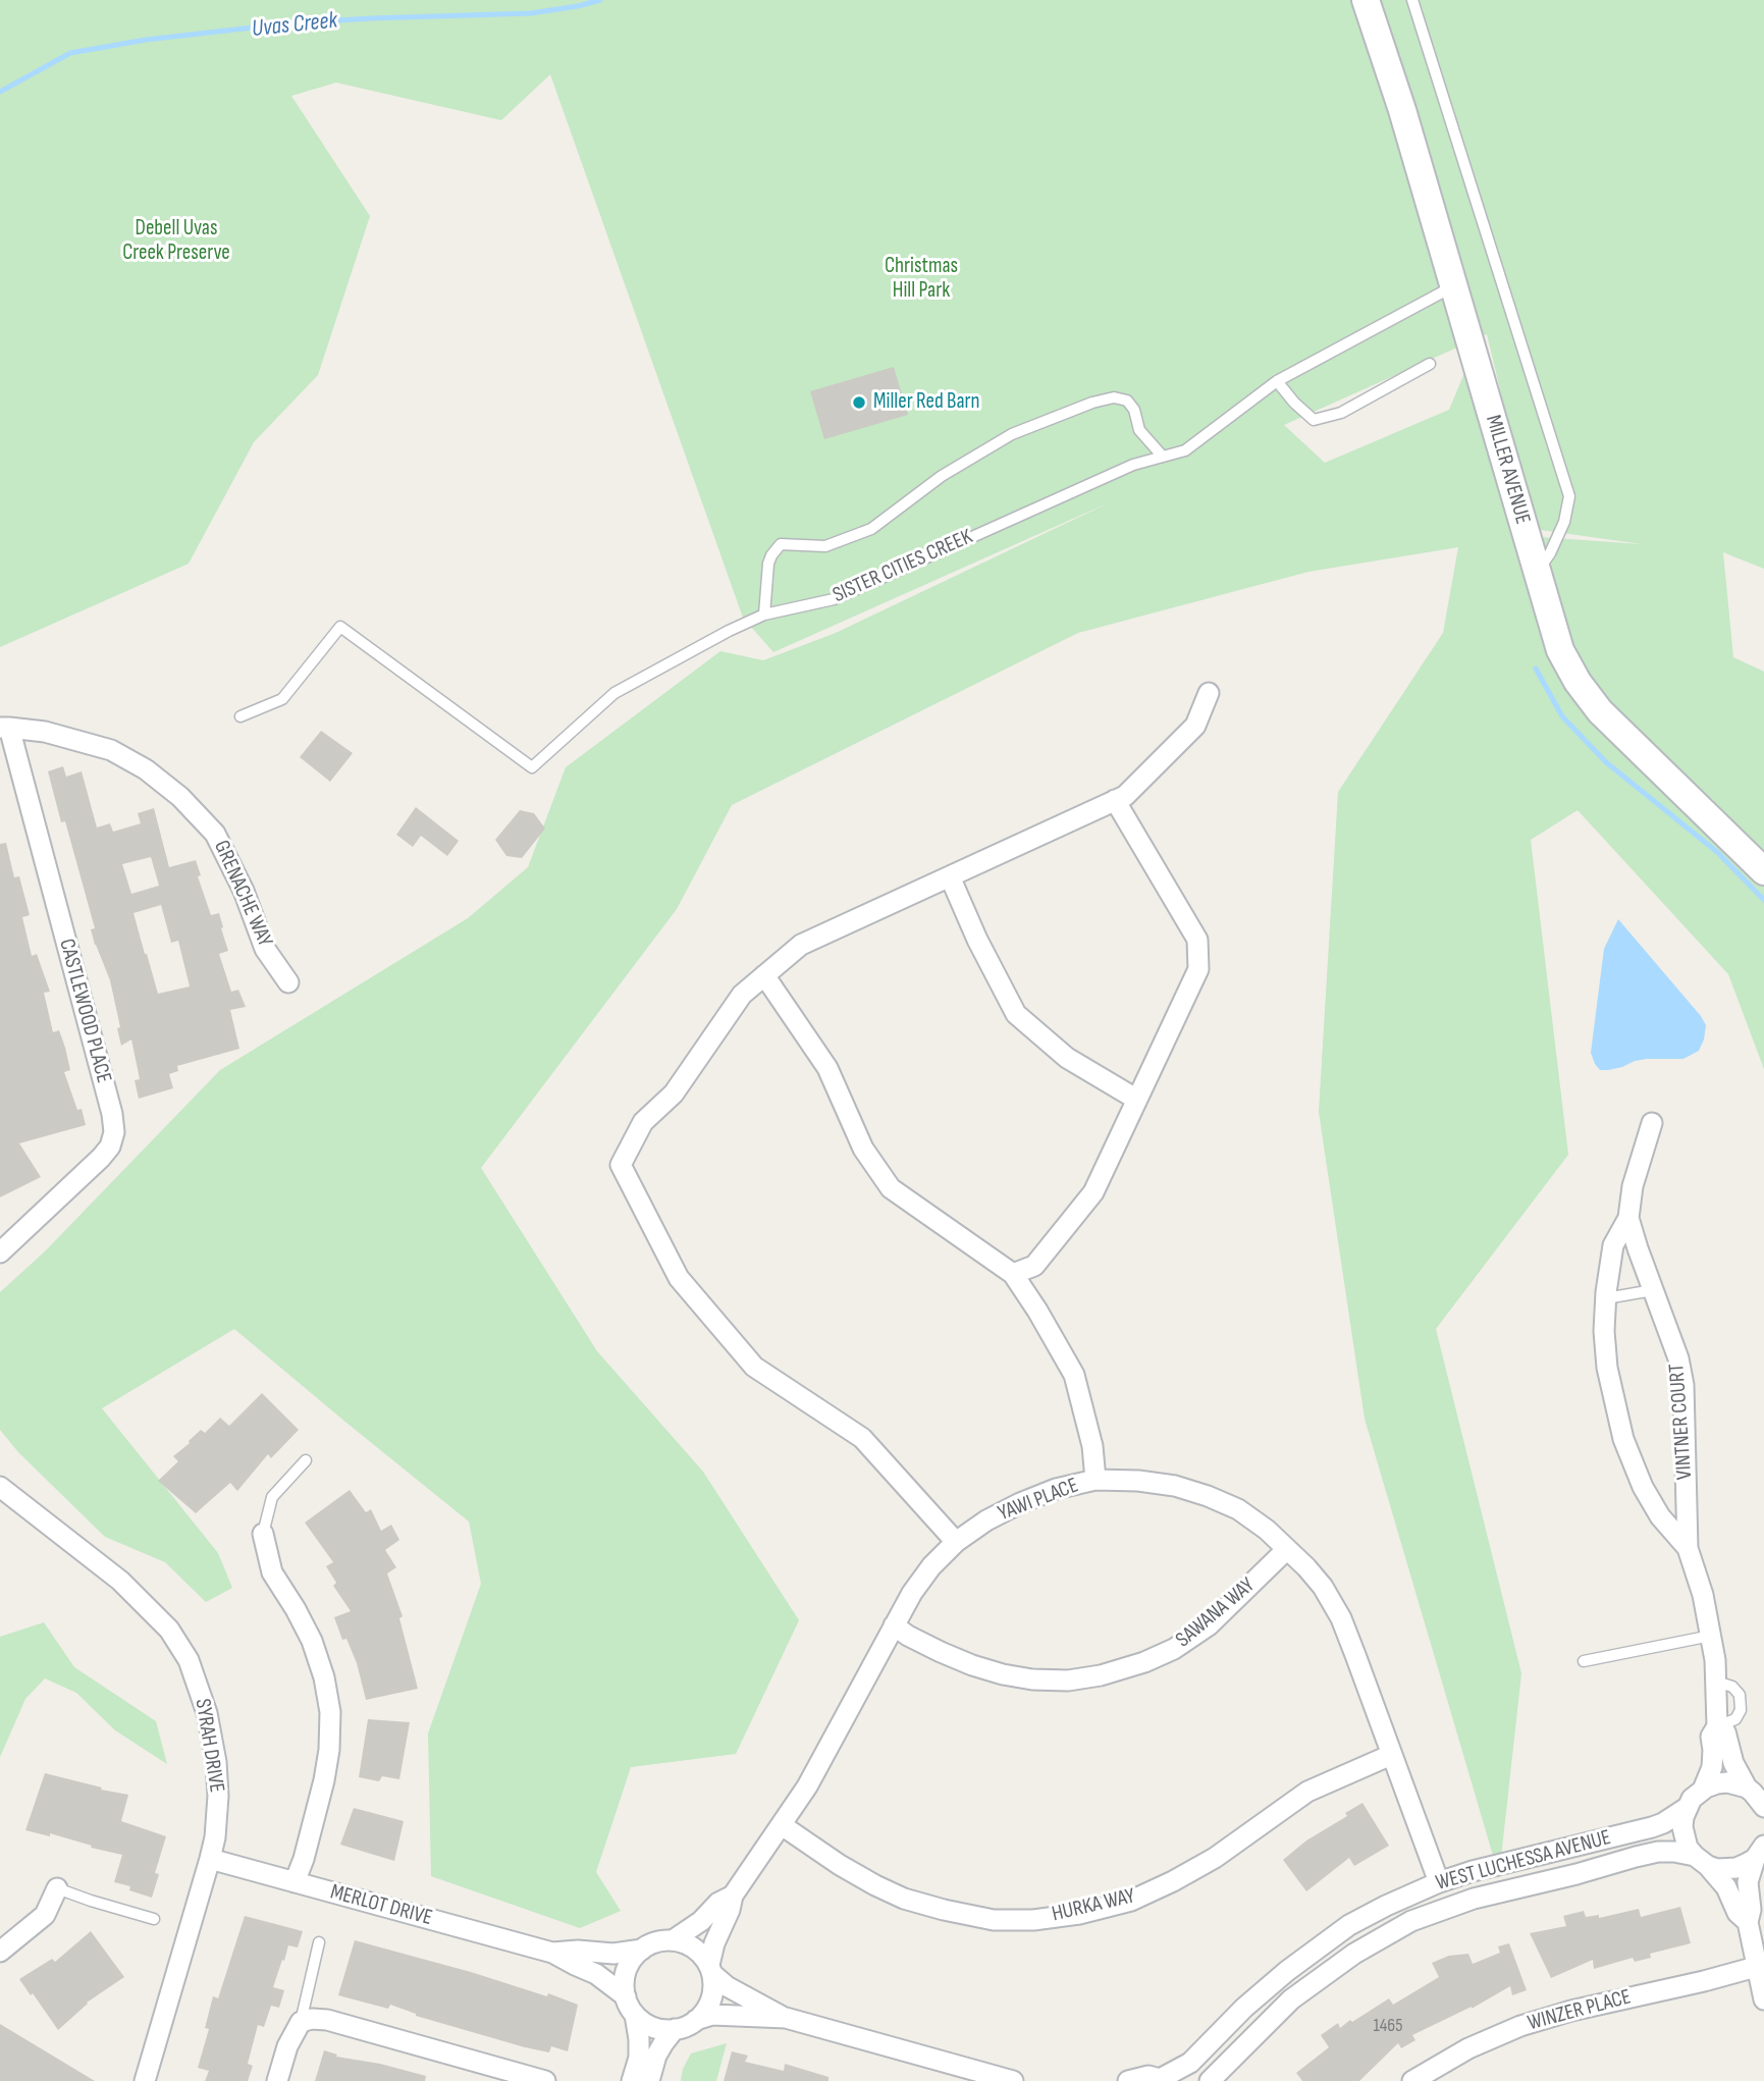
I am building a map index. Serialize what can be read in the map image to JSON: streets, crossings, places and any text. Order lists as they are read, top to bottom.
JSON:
{
  "streets": {
    "street": [
      "MILLER AVENUE",
      "GRENACHE WAY",
      "CASTLEWOOD PLACE",
      "VINTNER COURT",
      "YAWI PLACE",
      "SAWANA WAY",
      "SYRAH DRIVE",
      "WEST LUCHESSA AVENUE",
      "MERLOT DRIVE",
      "HURKA WAY",
      "WINZER PLACE"
    ],
    "lane": ["SISTER CITIES CREEK"]
  },
  "crossings": [
    ["MILLER AVENUE", "SISTER CITIES CREEK"],
    ["GRENACHE WAY", "CASTLEWOOD PLACE"],
    ["VINTNER COURT", "WEST LUCHESSA AVENUE"],
    ["YAWI PLACE", "SAWANA WAY"],
    ["YAWI PLACE", "WEST LUCHESSA AVENUE"],
    ["YAWI PLACE", "MERLOT DRIVE"],
    ["YAWI PLACE", "HURKA WAY"],
    ["SYRAH DRIVE", "MERLOT DRIVE"]
  ],
  "water": ["Uvas Creek"],
  "parks": ["Debell Uvas Creek Preserve", "Christmas Hill Park"],
  "places": ["Miller Red Barn"],
  "house_numbers": ["1465"]
}
